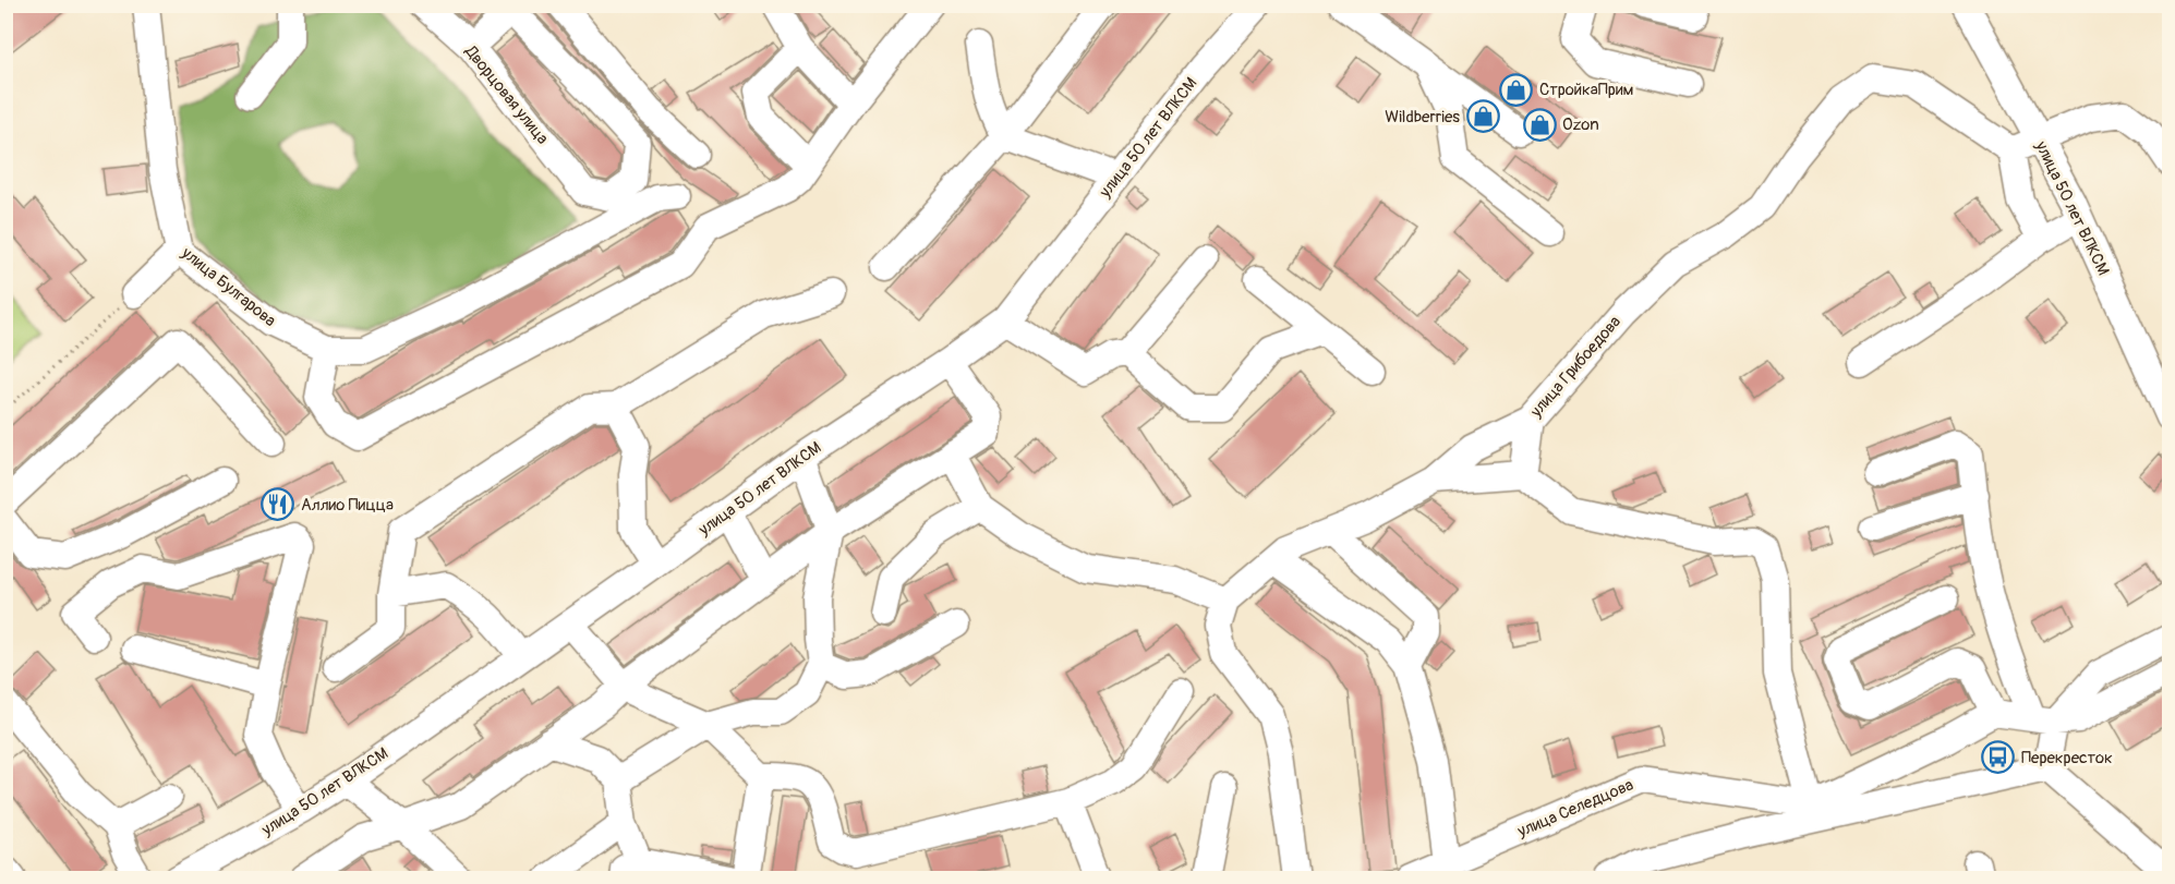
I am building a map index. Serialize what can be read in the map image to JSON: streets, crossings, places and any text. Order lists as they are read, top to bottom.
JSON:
{
  "streets": {
    "street": [
      "Дворцовая улица",
      "улица 50 лет ВЛКСМ",
      "улица Булгарова",
      "улица Грибоедова",
      "улица Селедцова"
    ]
  },
  "places": {
    "shop": ["СтройкаПрим", "Wildberries", "Ozon"],
    "restaurant": ["Аллио Пицца"],
    "bus stop": ["Перекресток"]
  }
}
